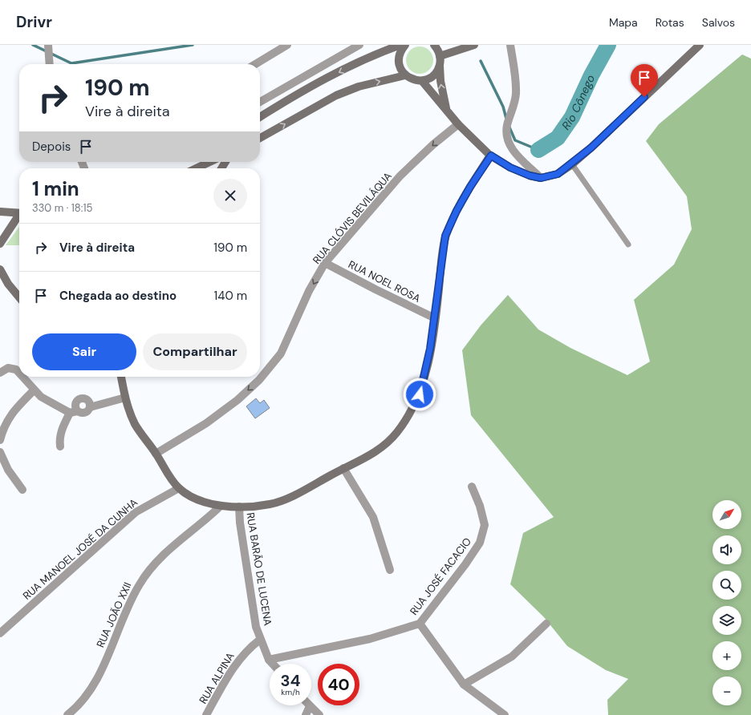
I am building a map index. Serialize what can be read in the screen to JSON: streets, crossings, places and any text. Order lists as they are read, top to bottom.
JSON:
{
  "streets": {
    "street": [
      "RUA CLÓVIS BEVILÁQUA",
      "RUA NOEL ROSA",
      "RUA MANOEL JOSÉ DA CUNHA",
      "RUA BARÃO DE LUCENA",
      "RUA JOSÉ FACACIO",
      "RUA JOÃO XXII",
      "RUA ALPINA"
    ]
  },
  "crossings": [
    ["RUA CLÓVIS BEVILÁQUA", "RUA NOEL ROSA"],
    ["RUA CLÓVIS BEVILÁQUA", "RUA BARÃO DE LUCENA"],
    ["RUA MANOEL JOSÉ DA CUNHA", "RUA BARÃO DE LUCENA"],
    ["RUA BARÃO DE LUCENA", "RUA JOSÉ FACACIO"],
    ["RUA BARÃO DE LUCENA", "RUA JOÃO XXII"],
    ["RUA BARÃO DE LUCENA", "RUA ALPINA"]
  ],
  "one_way": ["RUA CLÓVIS BEVILÁQUA"],
  "water": ["Rio Cônego"],
  "north": "top right",
  "page": {
    "header": "Drivr",
    "nav": ["Mapa", "Rotas", "Salvos"],
    "turn": ["190 m", "Vire à direita"],
    "then": "Depois",
    "heading": ["1 min", "330 m · 18:15"],
    "list": [
      {
        "name": "Vire à direita",
        "value": "190 m"
      },
      {
        "name": "Chegada ao destino",
        "value": "140 m"
      }
    ],
    "buttons": ["Sair", "Compartilhar"],
    "map_buttons": ["+", "−"],
    "speed": "34 km/h",
    "limit": "40"
  }
}
